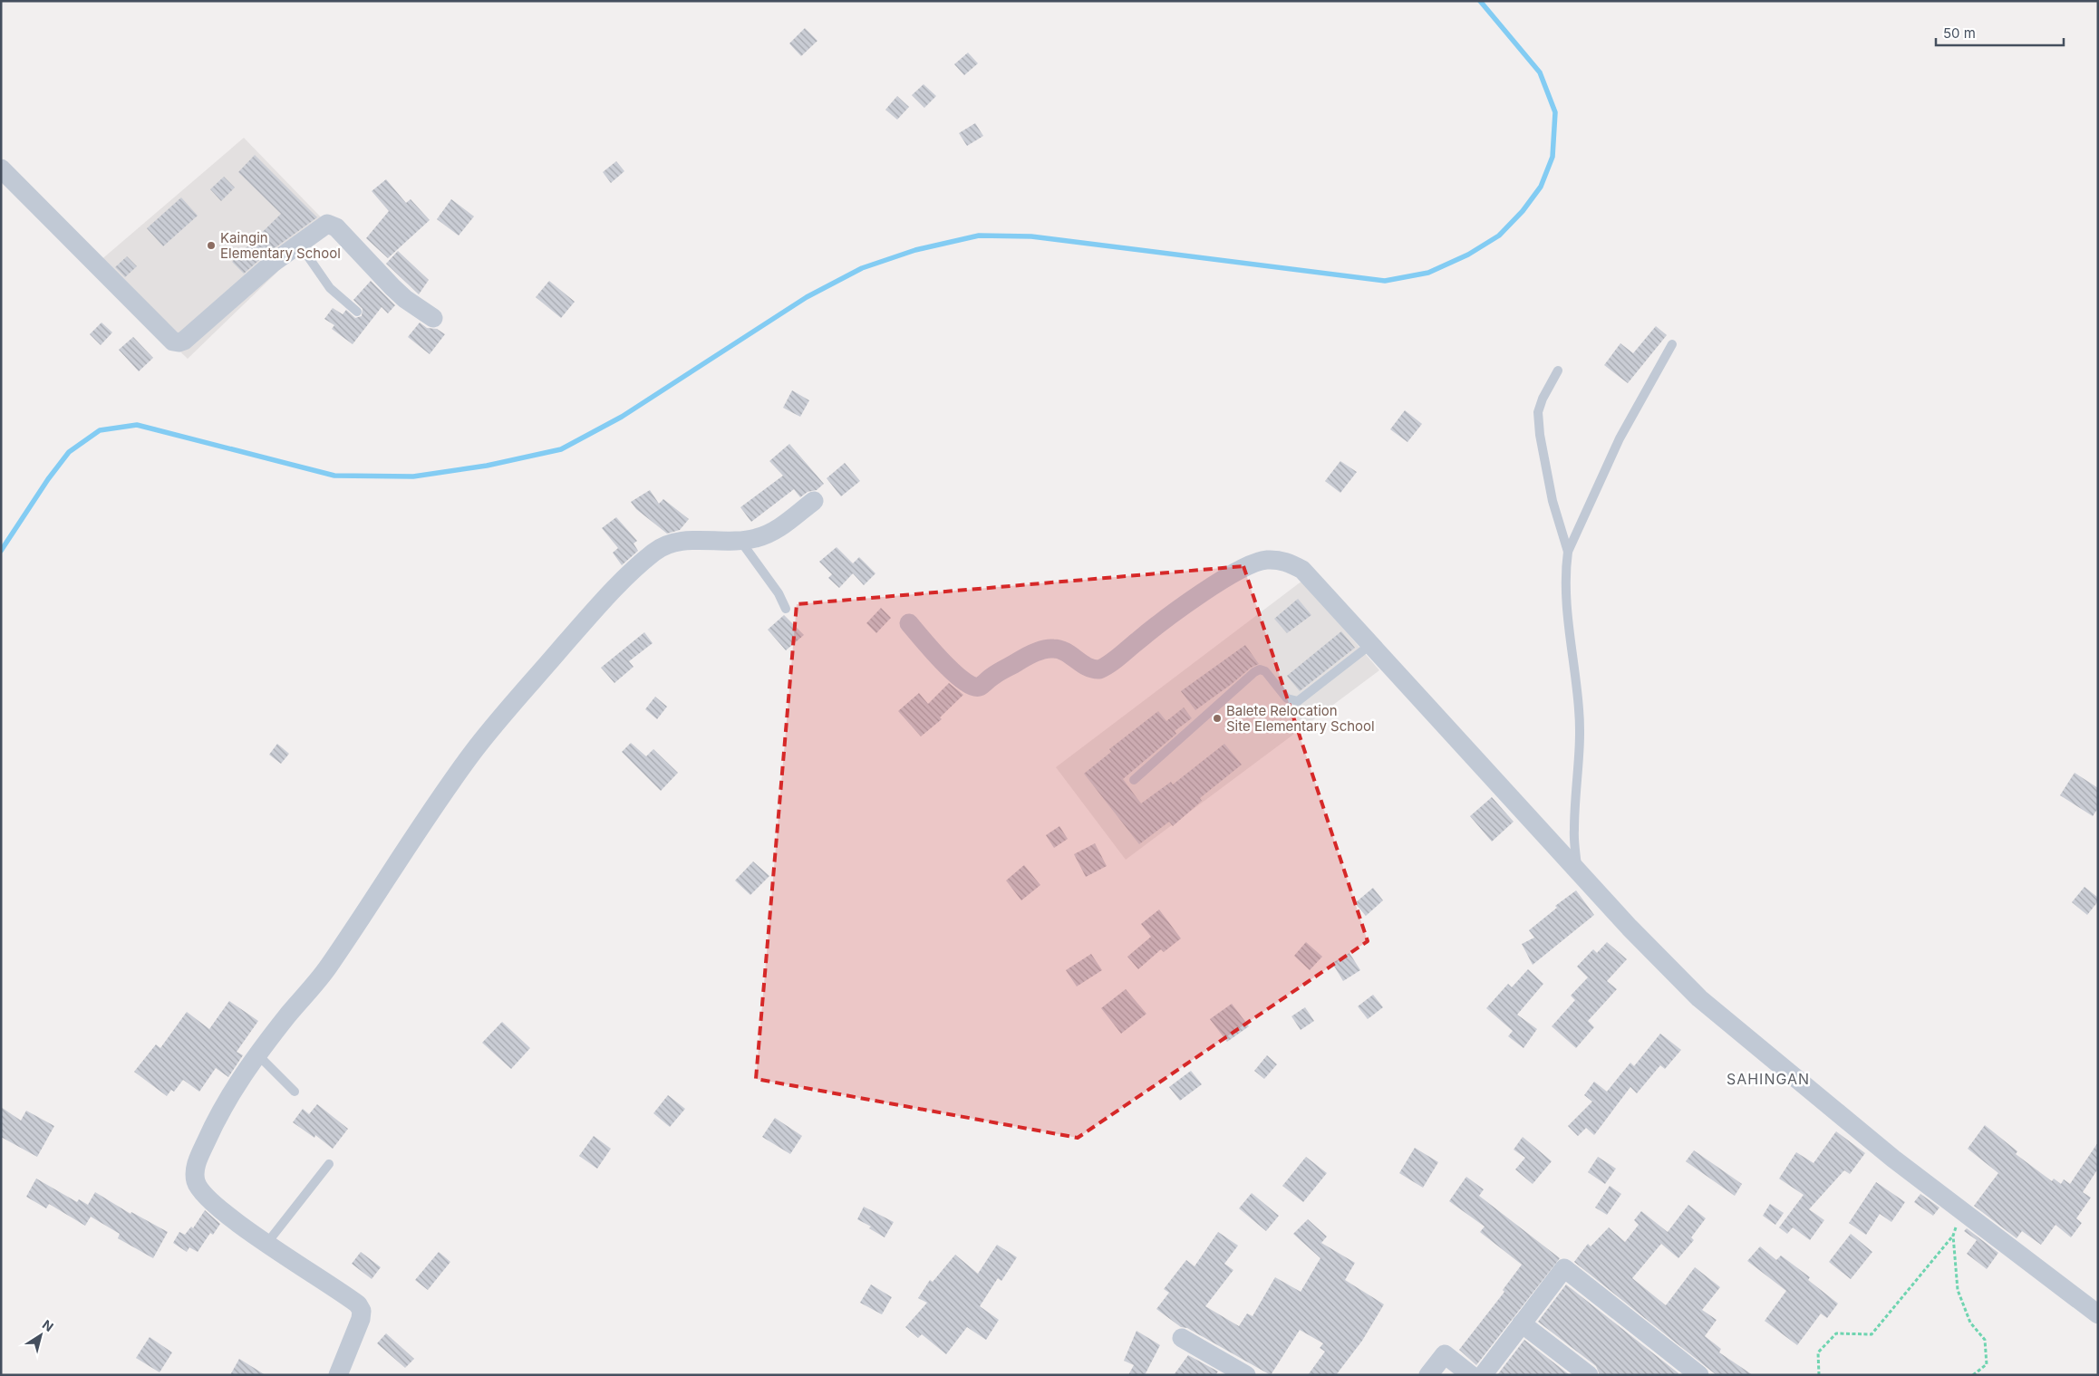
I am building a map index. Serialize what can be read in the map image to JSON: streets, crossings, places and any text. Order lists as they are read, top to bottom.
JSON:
{
  "districts": ["SAHINGAN"],
  "places": ["Kaingin Elementary School", "Balete Relocation Site Elementary School"],
  "scale_bar": "50 m",
  "north": "top right"
}
